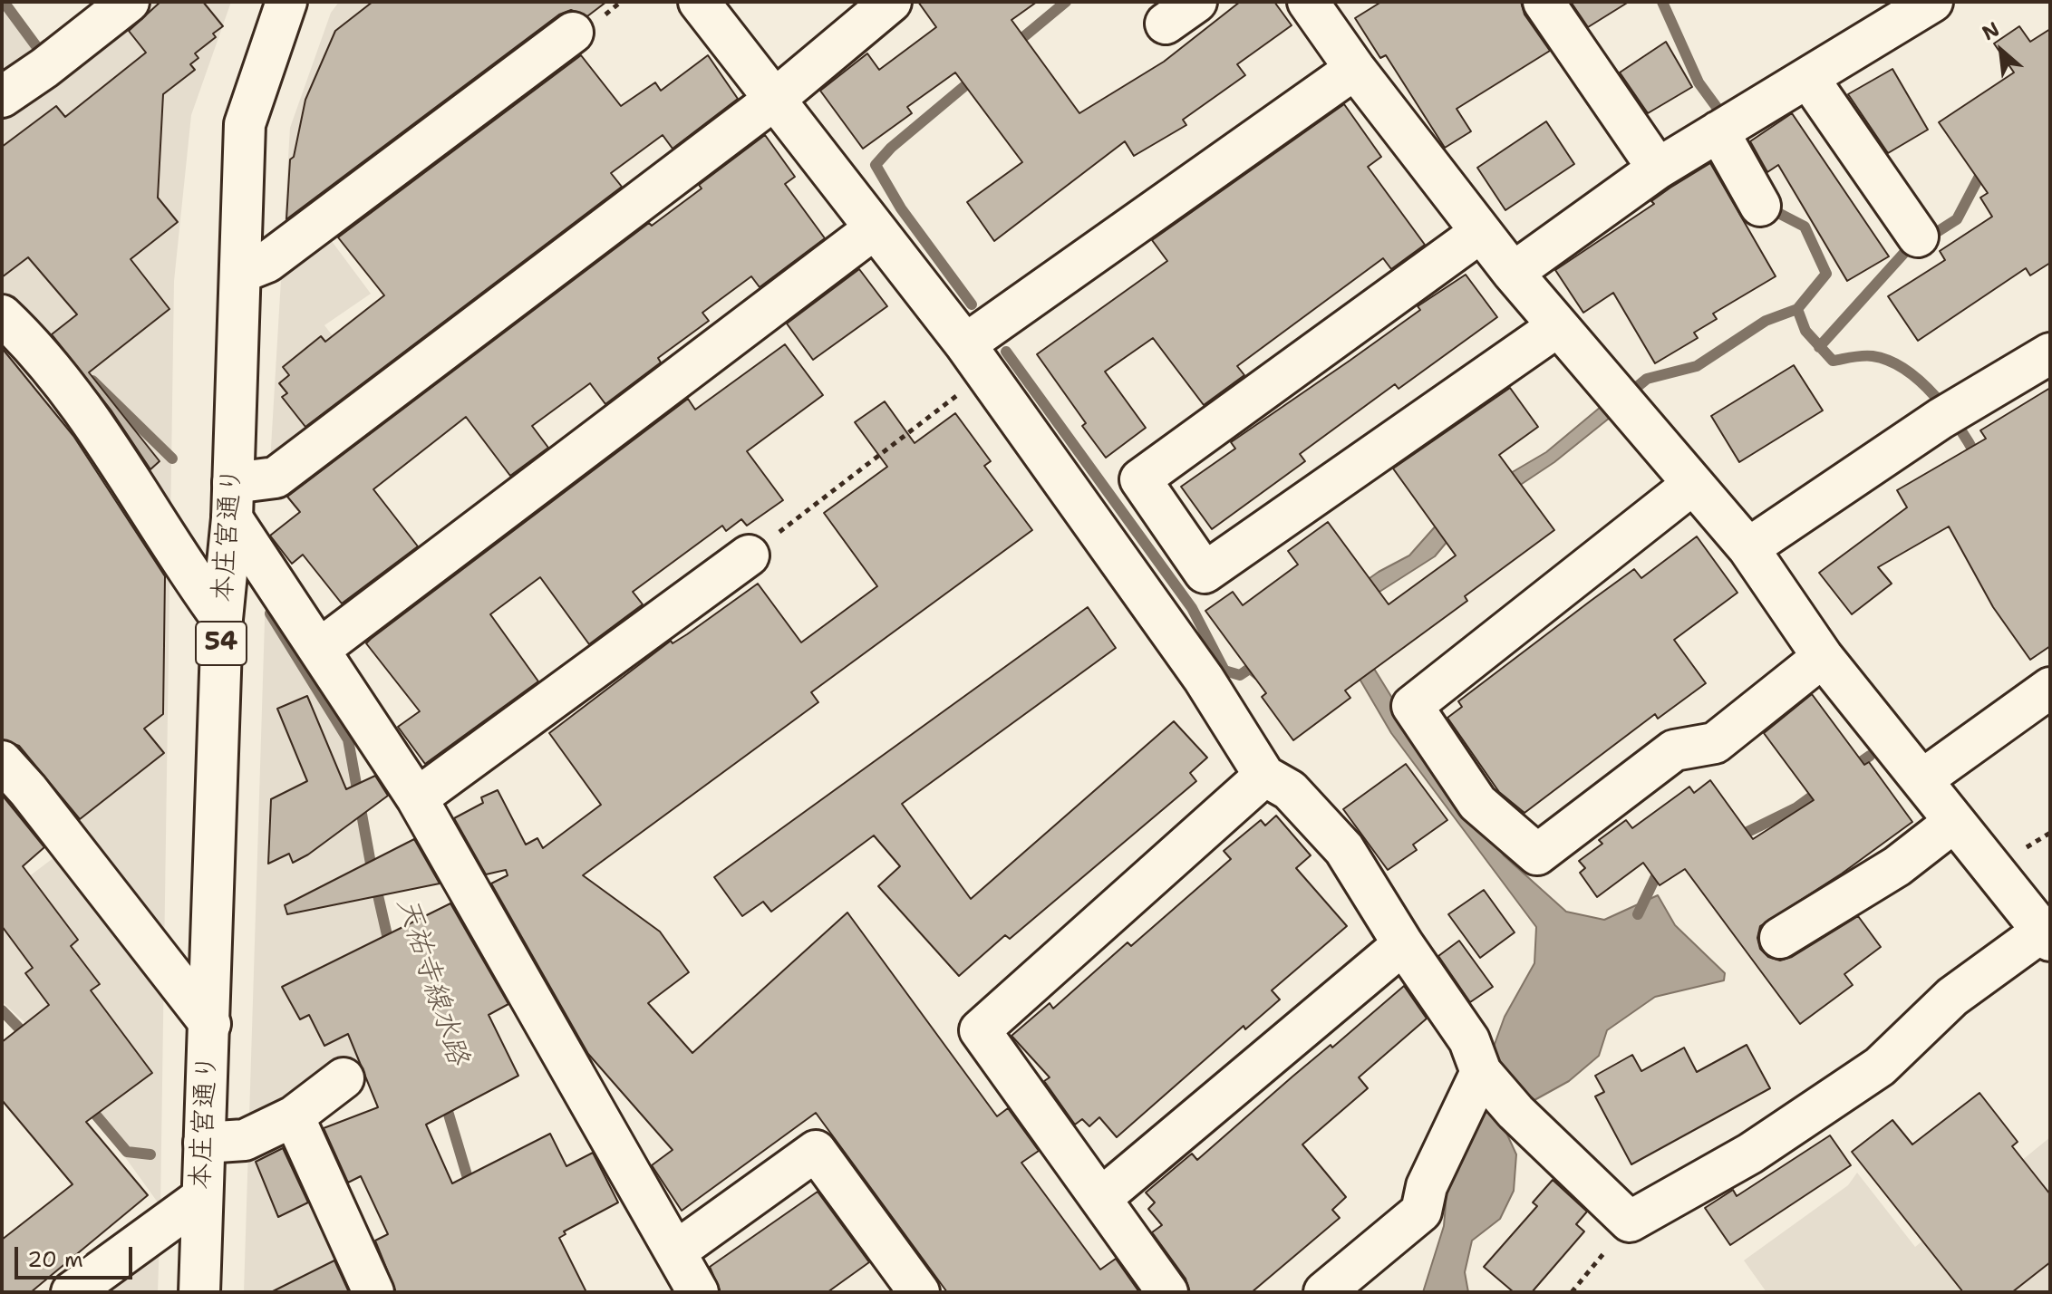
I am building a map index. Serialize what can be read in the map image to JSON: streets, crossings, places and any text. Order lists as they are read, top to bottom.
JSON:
{
  "streets": {
    "street": ["本庄宮通り", "54"]
  },
  "water": ["天祐寺線水路"],
  "scale_bar": "20 m",
  "north": "top left"
}
